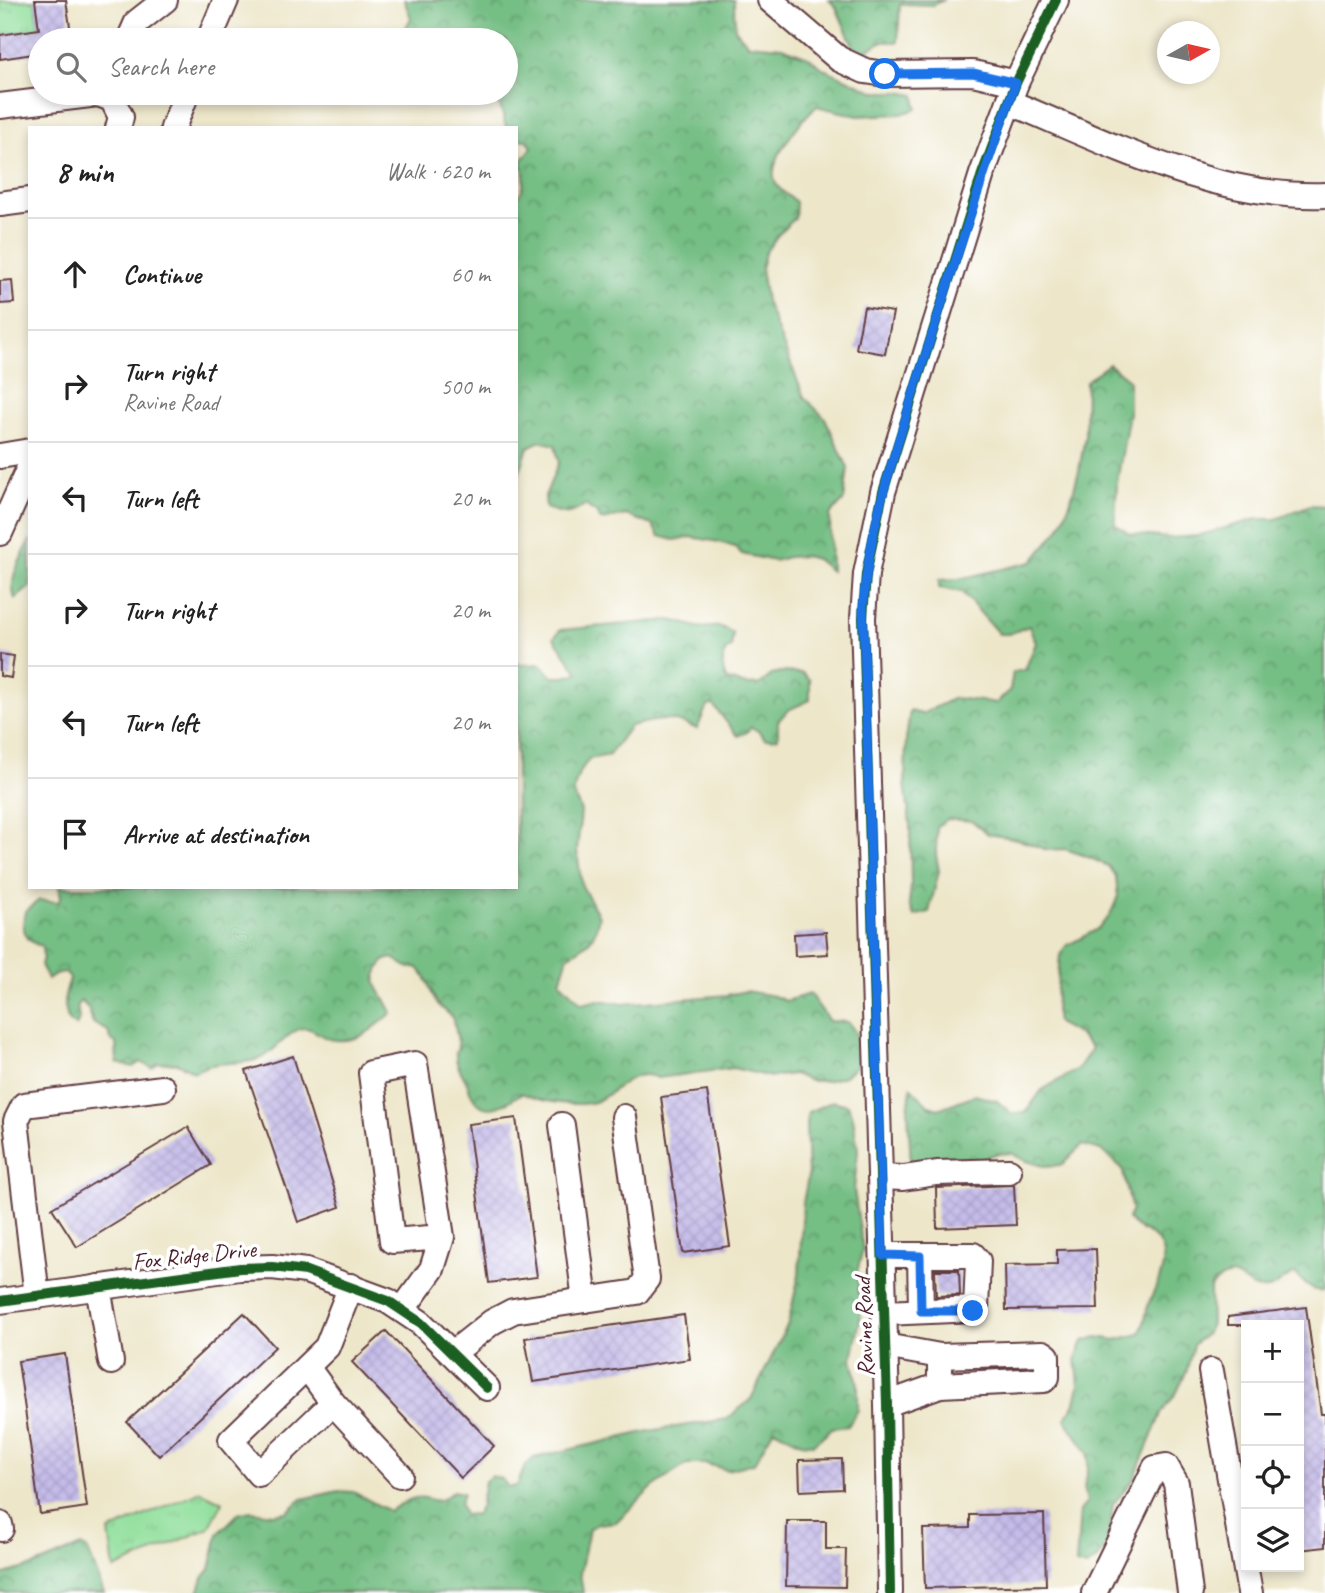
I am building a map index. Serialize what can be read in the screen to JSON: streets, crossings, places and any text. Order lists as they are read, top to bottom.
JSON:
{
  "streets": {
    "street": ["Fox Ridge Drive", "Ravine Road"]
  },
  "north": "right",
  "page": {
    "search": "Search here",
    "heading": ["8 min", "Walk · 620 m"],
    "list": [
      ["Continue", "60 m"],
      ["Turn right", "Ravine Road", "500 m"],
      ["Turn left", "20 m"],
      ["Turn right", "20 m"],
      ["Turn left", "20 m"],
      "Arrive at destination"
    ],
    "map_buttons": ["+", "−"]
  }
}
